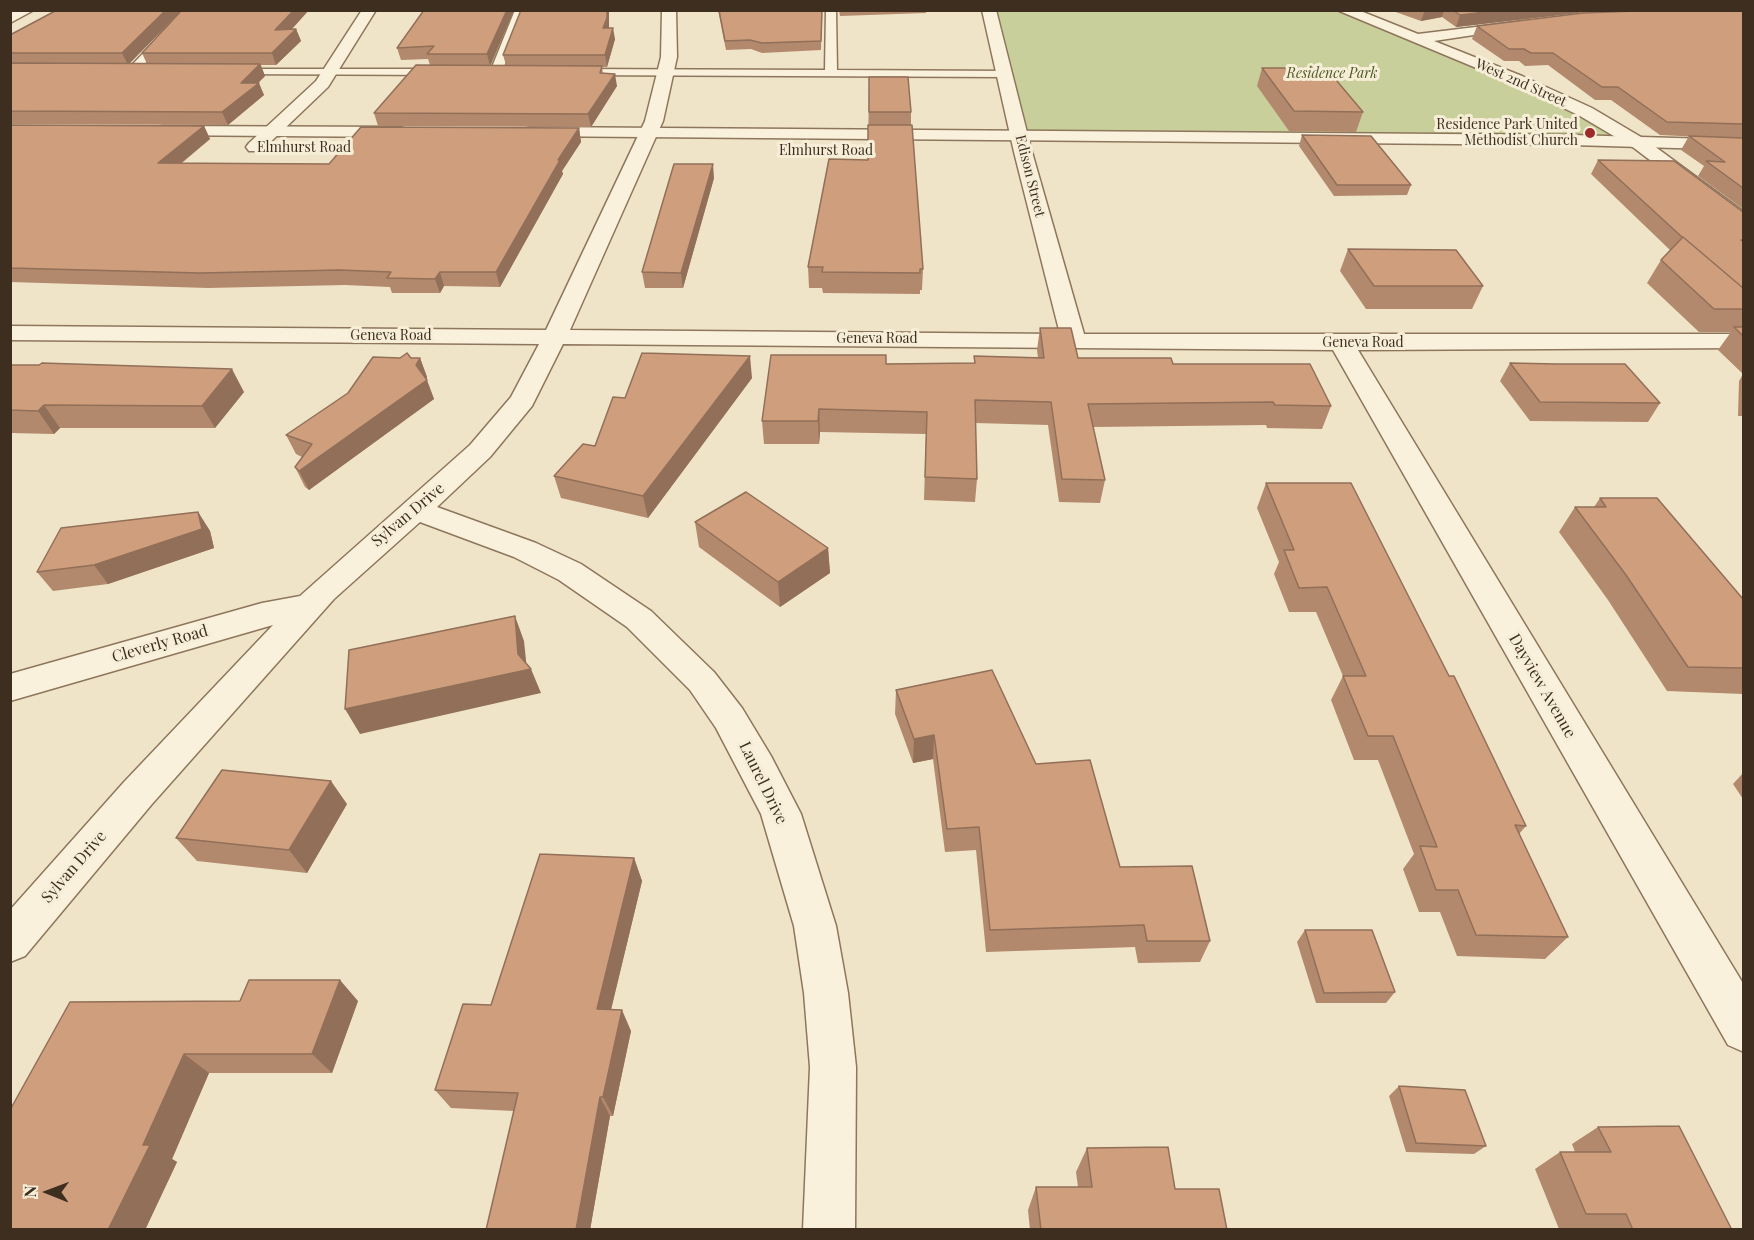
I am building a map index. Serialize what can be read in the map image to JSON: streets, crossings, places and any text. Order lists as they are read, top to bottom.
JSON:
{
  "streets": {
    "street": [
      "West 2nd Street",
      "Elmhurst Road",
      "Edison Street",
      "Geneva Road",
      "Sylvan Drive",
      "Cleverly Road",
      "Dayview Avenue",
      "Laurel Drive"
    ]
  },
  "crossings": [
    ["West 2nd Street", "Elmhurst Road"],
    ["Elmhurst Road", "Edison Street"],
    ["Elmhurst Road", "Sylvan Drive"],
    ["Edison Street", "Geneva Road"],
    ["Geneva Road", "Sylvan Drive"],
    ["Geneva Road", "Dayview Avenue"],
    ["Sylvan Drive", "Cleverly Road"],
    ["Sylvan Drive", "Laurel Drive"]
  ],
  "parks": ["Residence Park"],
  "places": ["Residence Park United Methodist Church"],
  "north": "left"
}
